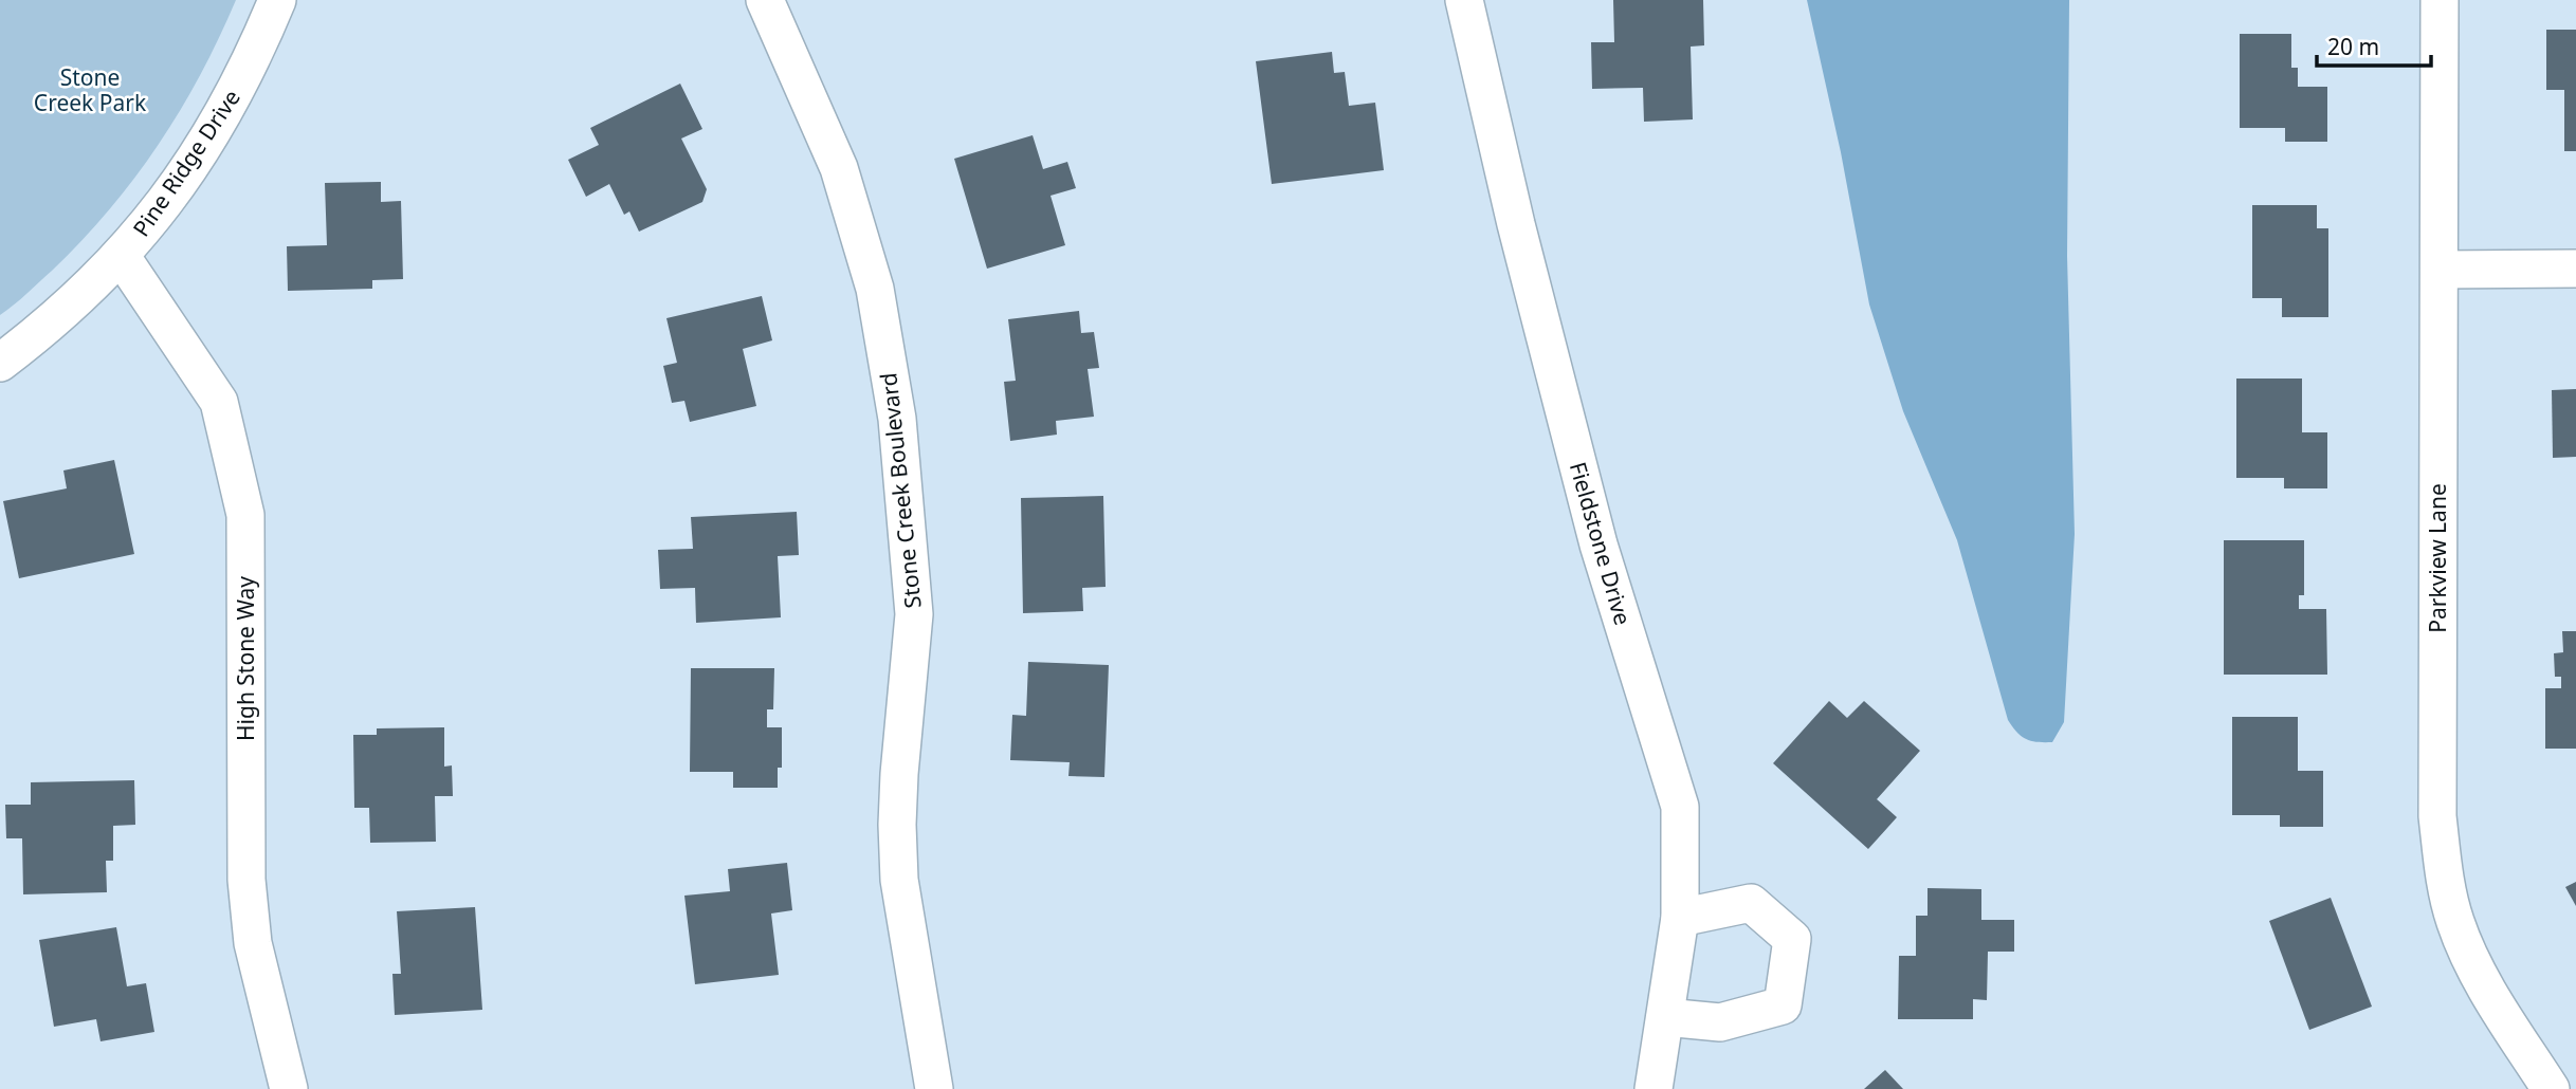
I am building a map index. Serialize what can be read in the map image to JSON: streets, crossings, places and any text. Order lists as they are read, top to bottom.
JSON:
{
  "streets": {
    "street": [
      "Pine Ridge Drive",
      "Stone Creek Boulevard",
      "Fieldstone Drive",
      "Parkview Lane",
      "High Stone Way"
    ]
  },
  "crossings": [
    ["Pine Ridge Drive", "High Stone Way"]
  ],
  "parks": ["Stone Creek Park"],
  "scale_bar": "20 m"
}
